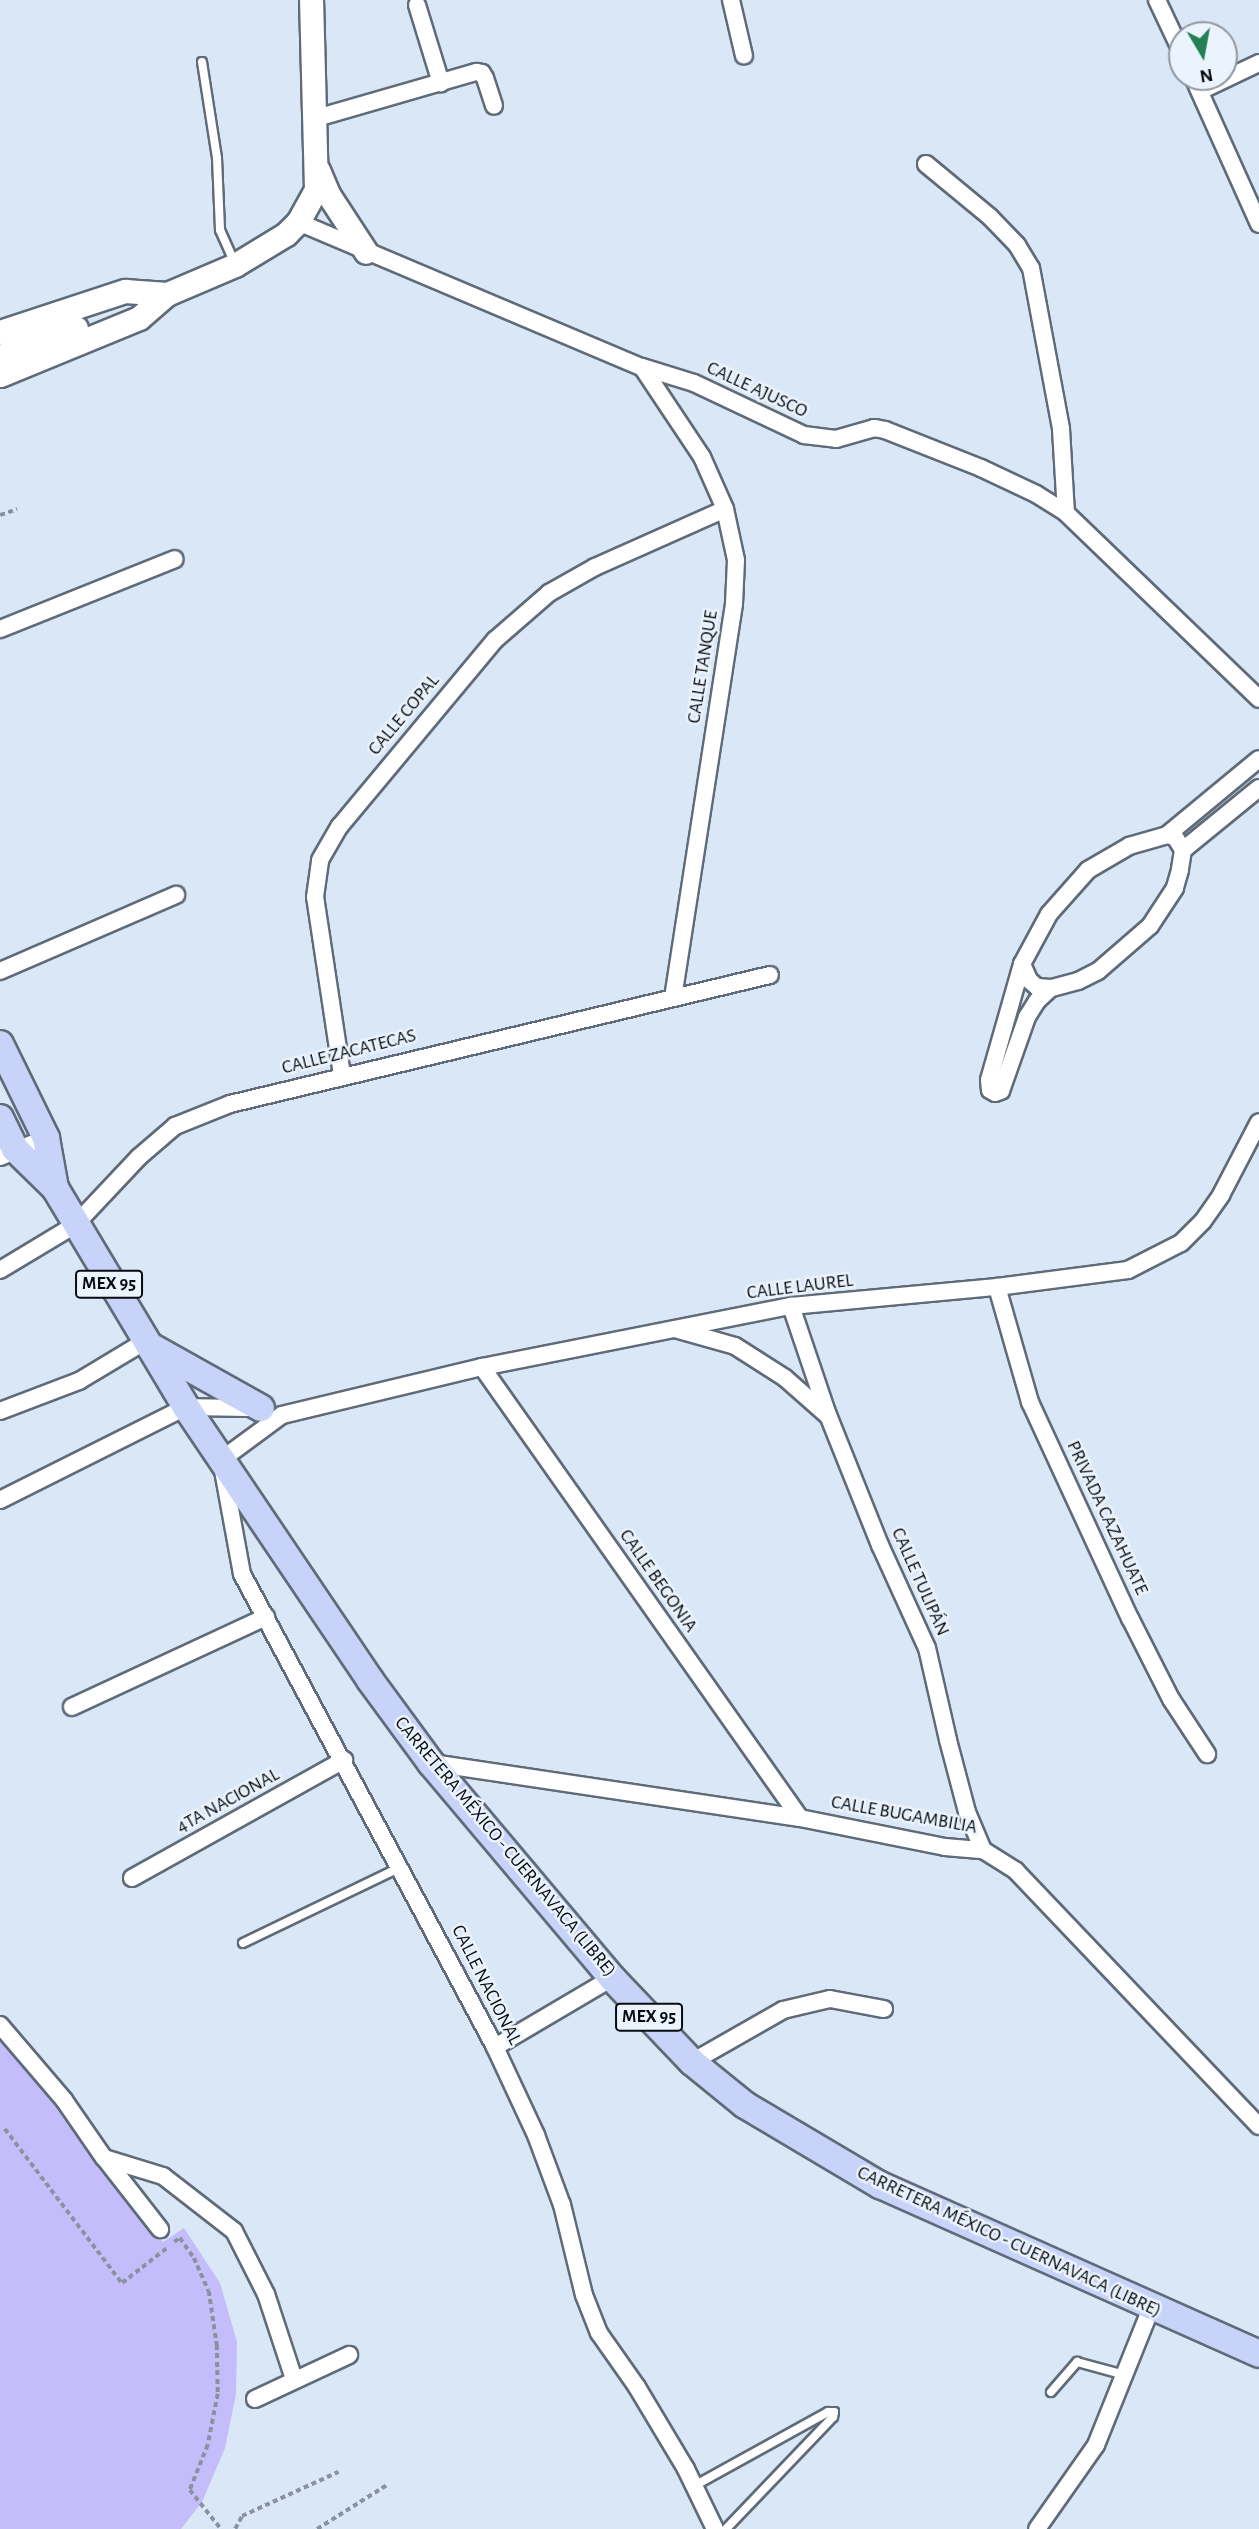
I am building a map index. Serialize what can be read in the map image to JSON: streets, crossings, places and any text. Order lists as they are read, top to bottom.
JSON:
{
  "streets": {
    "main road": ["MEX 95", "CARRETERA MÉXICO - CUERNAVACA (LIBRE)"],
    "street": [
      "CALLE AJUSCO",
      "CALLE TANQUE",
      "CALLE COPAL",
      "CALLE ZACATECAS",
      "CALLE LAUREL",
      "PRIVADA CAZAHUATE",
      "CALLE BEGONIA",
      "CALLE TULIPÁN",
      "4TA NACIONAL",
      "CALLE BUGAMBILIA",
      "CALLE NACIONAL"
    ]
  },
  "crossings": [
    ["CALLE AJUSCO", "CALLE TANQUE"],
    ["CALLE TANQUE", "CALLE COPAL"],
    ["CALLE TANQUE", "CALLE ZACATECAS"],
    ["CALLE COPAL", "CALLE ZACATECAS"],
    ["CALLE ZACATECAS", "CARRETERA MÉXICO - CUERNAVACA (LIBRE)"],
    ["CALLE LAUREL", "PRIVADA CAZAHUATE"],
    ["CALLE LAUREL", "CALLE BEGONIA"],
    ["CALLE LAUREL", "CALLE TULIPÁN"],
    ["CALLE LAUREL", "CARRETERA MÉXICO - CUERNAVACA (LIBRE)"],
    ["CALLE LAUREL", "CALLE NACIONAL"],
    ["CALLE BEGONIA", "CALLE BUGAMBILIA"],
    ["CALLE TULIPÁN", "CALLE BUGAMBILIA"],
    ["4TA NACIONAL", "CALLE NACIONAL"],
    ["CALLE BUGAMBILIA", "CARRETERA MÉXICO - CUERNAVACA (LIBRE)"],
    ["CARRETERA MÉXICO - CUERNAVACA (LIBRE)", "CALLE NACIONAL"]
  ],
  "north": "bottom"
}
